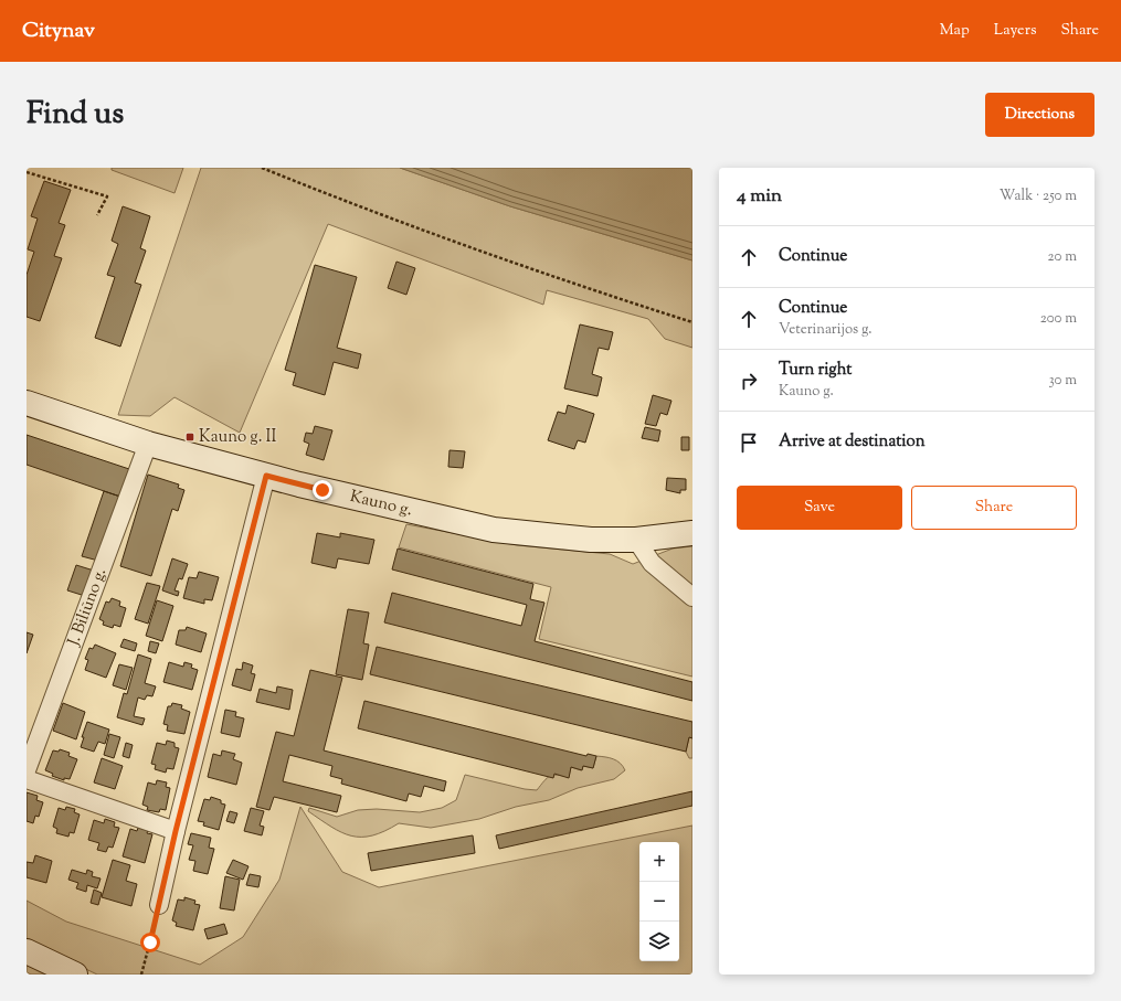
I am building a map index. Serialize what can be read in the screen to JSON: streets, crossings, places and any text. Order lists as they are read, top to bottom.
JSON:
{
  "streets": {
    "main road": ["Kauno g."],
    "street": ["J. Biliūno g."]
  },
  "crossings": [
    ["Kauno g.", "J. Biliūno g."]
  ],
  "places": {
    "transit": ["Kauno g. II"]
  },
  "page": {
    "header": "Citynav",
    "nav": ["Map", "Layers", "Share"],
    "title": "Find us",
    "buttons": [
      "Directions",
      ["Save", "Share"]
    ],
    "heading": ["4 min", "Walk · 250 m"],
    "list": [
      ["Continue", "20 m"],
      ["Continue", "Veterinarijos g.", "200 m"],
      ["Turn right", "Kauno g.", "30 m"],
      "Arrive at destination"
    ],
    "map_buttons": ["+", "−"]
  }
}
